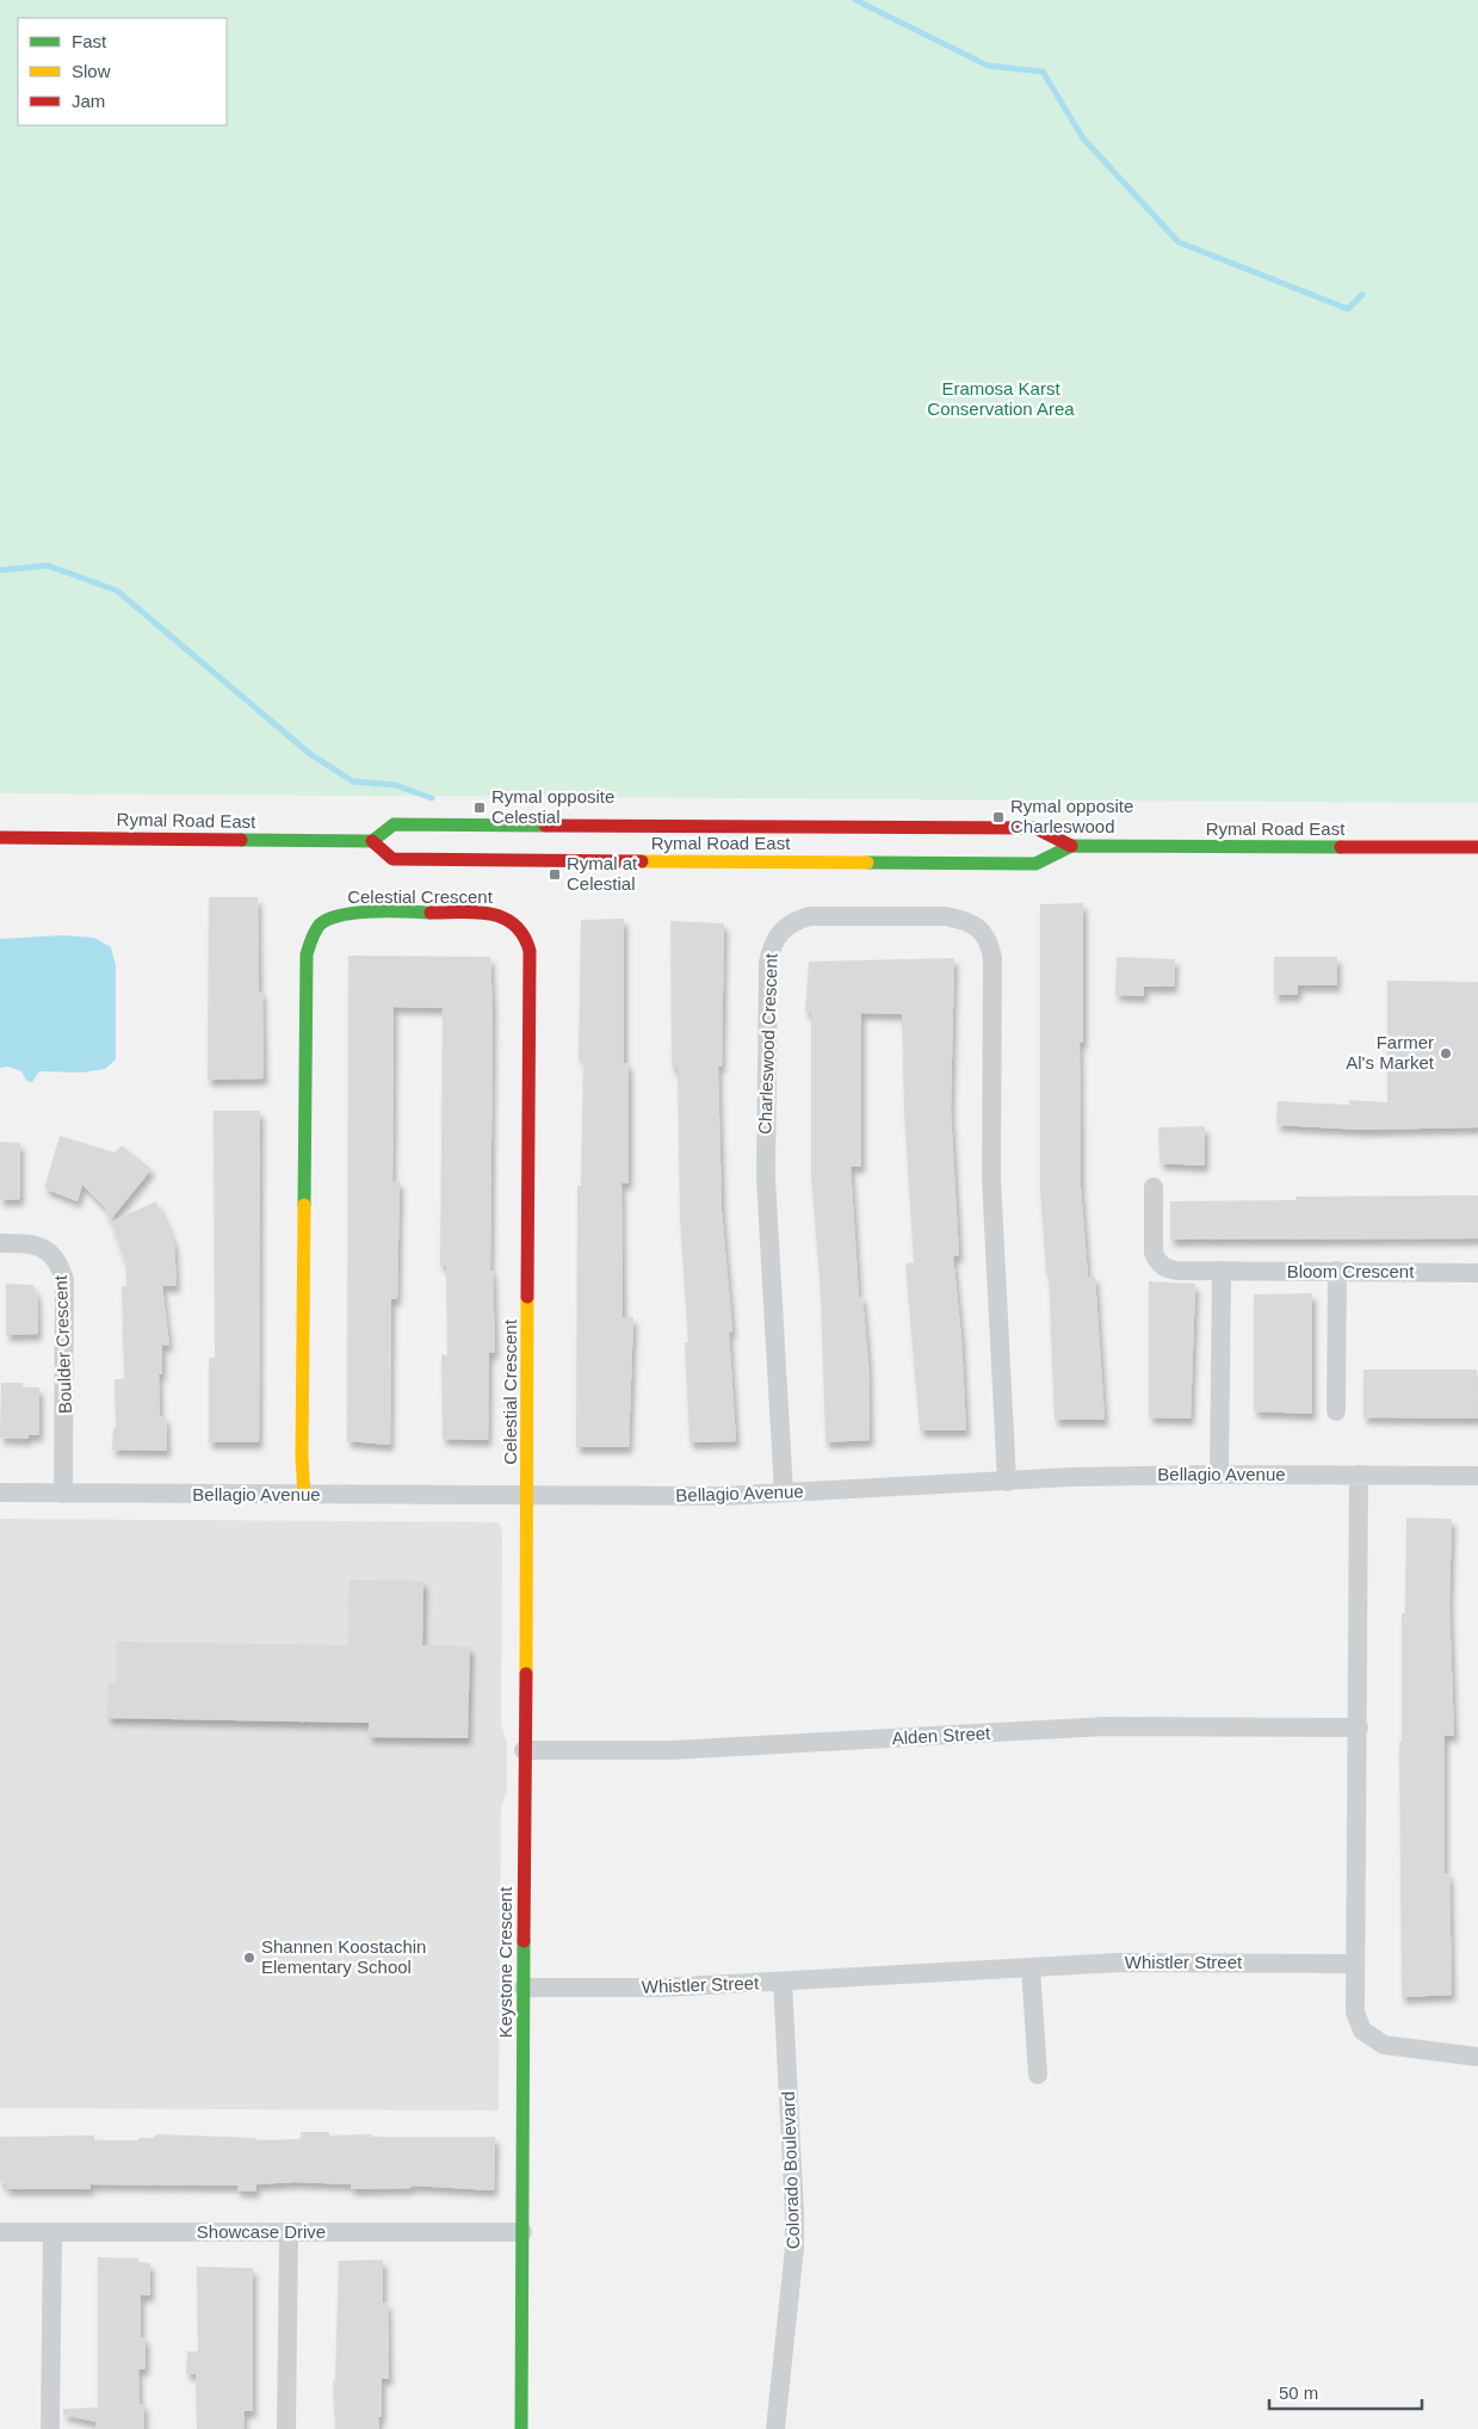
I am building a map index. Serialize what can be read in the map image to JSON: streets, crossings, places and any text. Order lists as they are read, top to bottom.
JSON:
{
  "streets": {
    "street": [
      "Rymal Road East",
      "Celestial Crescent",
      "Charleswood Crescent",
      "Bloom Crescent",
      "Boulder Crescent",
      "Bellagio Avenue",
      "Alden Street",
      "Keystone Crescent",
      "Whistler Street",
      "Colorado Boulevard",
      "Showcase Drive"
    ]
  },
  "crossings": [
    ["Celestial Crescent", "Bellagio Avenue"],
    ["Celestial Crescent", "Keystone Crescent"],
    ["Charleswood Crescent", "Bellagio Avenue"],
    ["Boulder Crescent", "Bellagio Avenue"],
    ["Bellagio Avenue", "Keystone Crescent"],
    ["Alden Street", "Keystone Crescent"],
    ["Keystone Crescent", "Whistler Street"],
    ["Keystone Crescent", "Showcase Drive"],
    ["Whistler Street", "Colorado Boulevard"]
  ],
  "parks": ["Eramosa Karst Conservation Area"],
  "places": {
    "transit": ["Rymal opposite Celestial", "Rymal opposite Charleswood", "Rymal at Celestial"],
    "other": ["Farmer Al's Market", "Shannen Koostachin Elementary School"]
  },
  "legend": ["Fast", "Slow", "Jam"],
  "scale_bar": "50 m"
}
